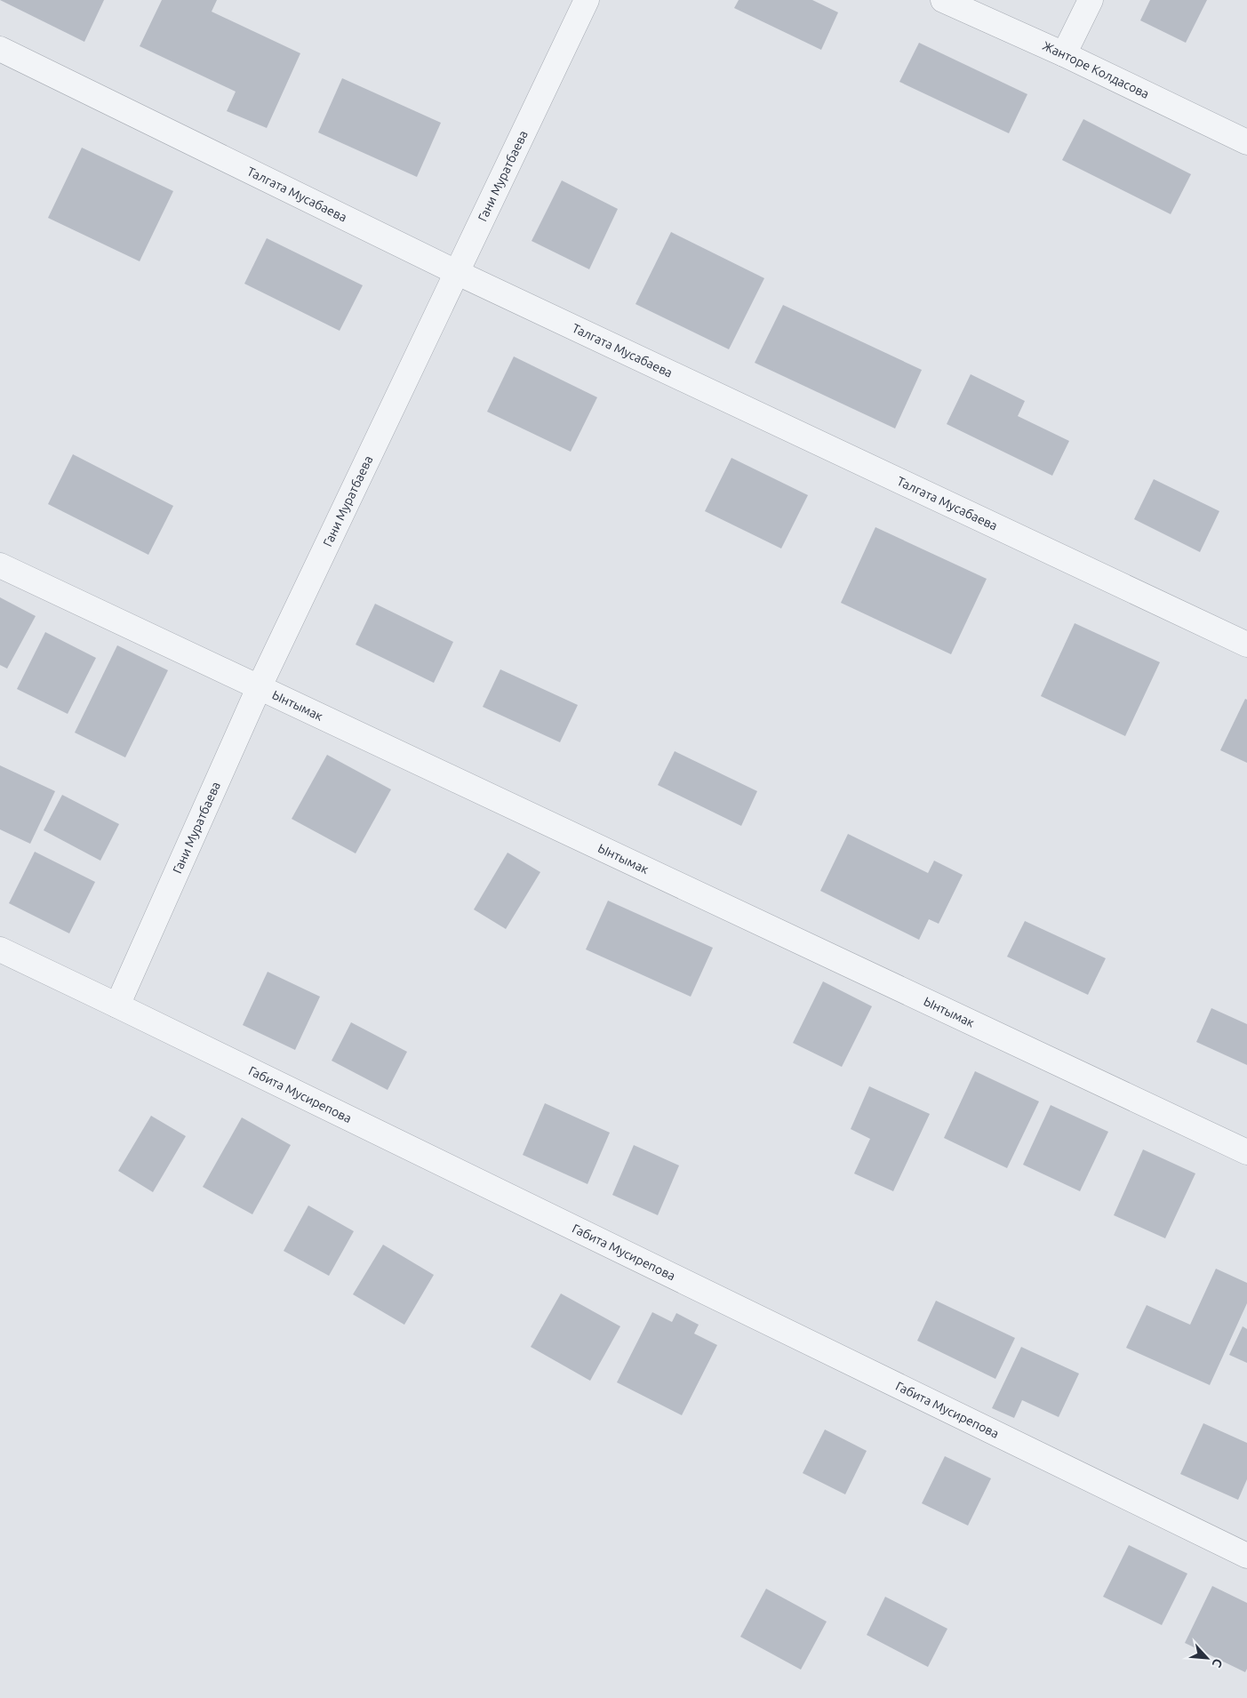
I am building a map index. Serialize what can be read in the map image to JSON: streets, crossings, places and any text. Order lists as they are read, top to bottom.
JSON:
{
  "streets": {
    "street": [
      "Жанторе Колдасова",
      "Гани Муратбаева",
      "Талгата Мусабаева",
      "Ынтымак",
      "Габита Мусирепова"
    ]
  },
  "crossings": [
    ["Гани Муратбаева", "Талгата Мусабаева"],
    ["Гани Муратбаева", "Ынтымак"],
    ["Гани Муратбаева", "Габита Мусирепова"]
  ],
  "north": "bottom right"
}
